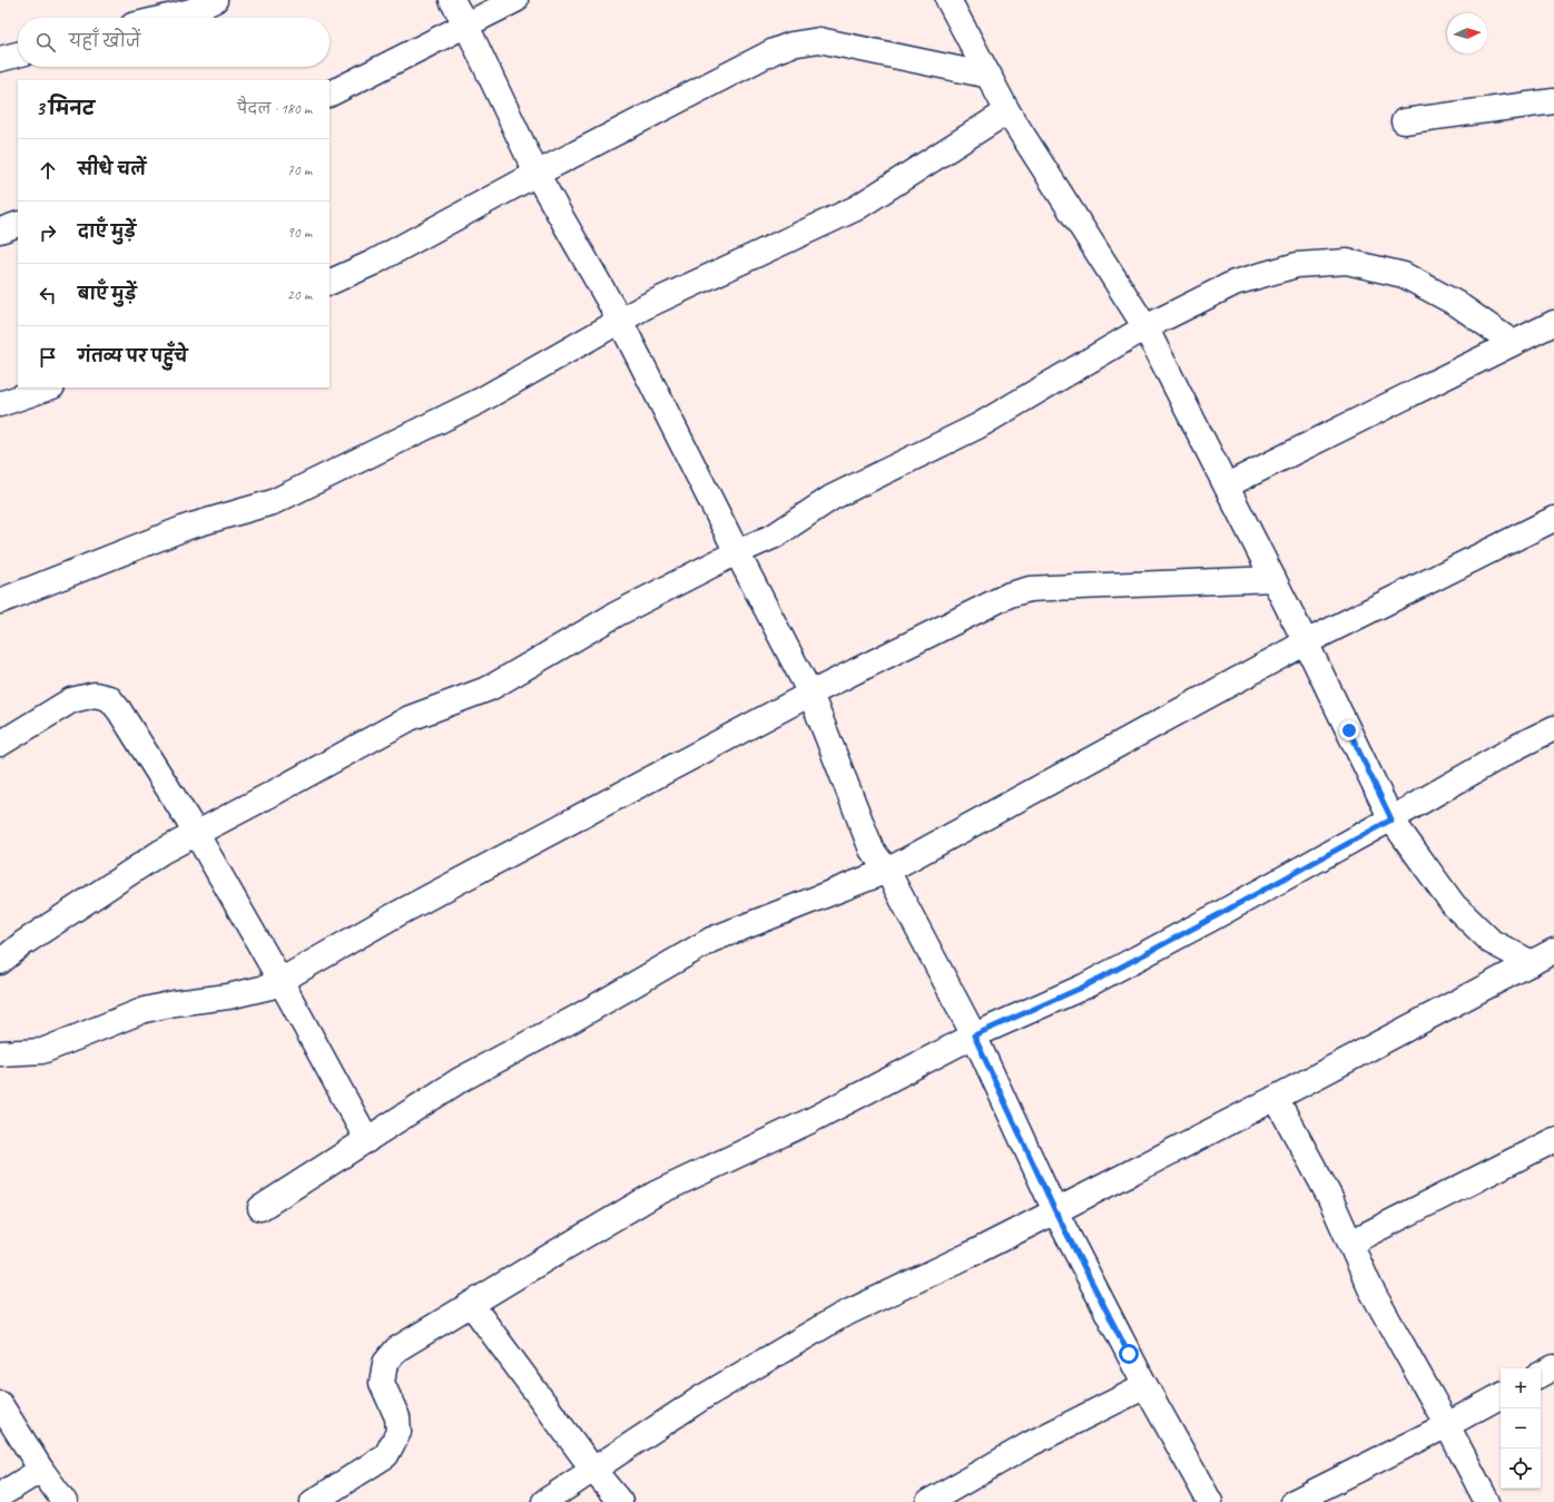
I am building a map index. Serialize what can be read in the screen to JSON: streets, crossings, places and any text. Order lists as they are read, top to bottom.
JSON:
{
  "north": "right",
  "page": {
    "search": "यहाँ खोजें",
    "heading": ["3 मिनट", "पैदल · 180 m"],
    "list": [
      ["सीधे चलें", "70 m"],
      ["दाएँ मुड़ें", "90 m"],
      ["बाएँ मुड़ें", "20 m"],
      "गंतव्य पर पहुँचे"
    ],
    "map_buttons": ["+", "−"]
  }
}
